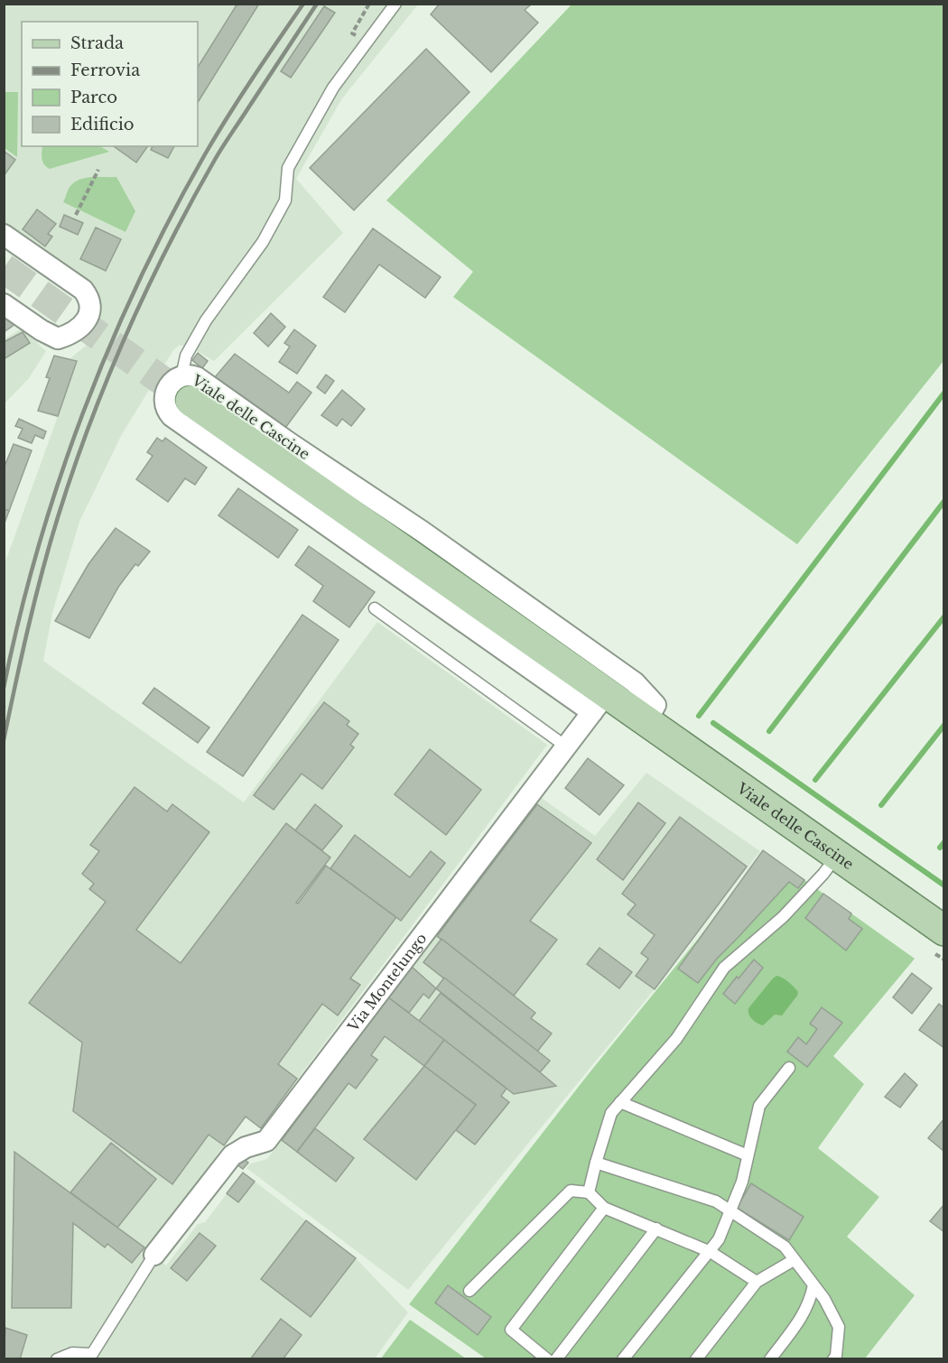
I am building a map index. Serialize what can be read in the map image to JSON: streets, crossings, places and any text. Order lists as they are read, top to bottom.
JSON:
{
  "streets": {
    "main road": ["Viale delle Cascine"],
    "street": ["Via Montelungo"]
  },
  "crossings": [
    ["Viale delle Cascine", "Via Montelungo"]
  ],
  "legend": [
    "Strada",
    "Ferrovia",
    "Parco",
    "Edificio"
  ]
}
